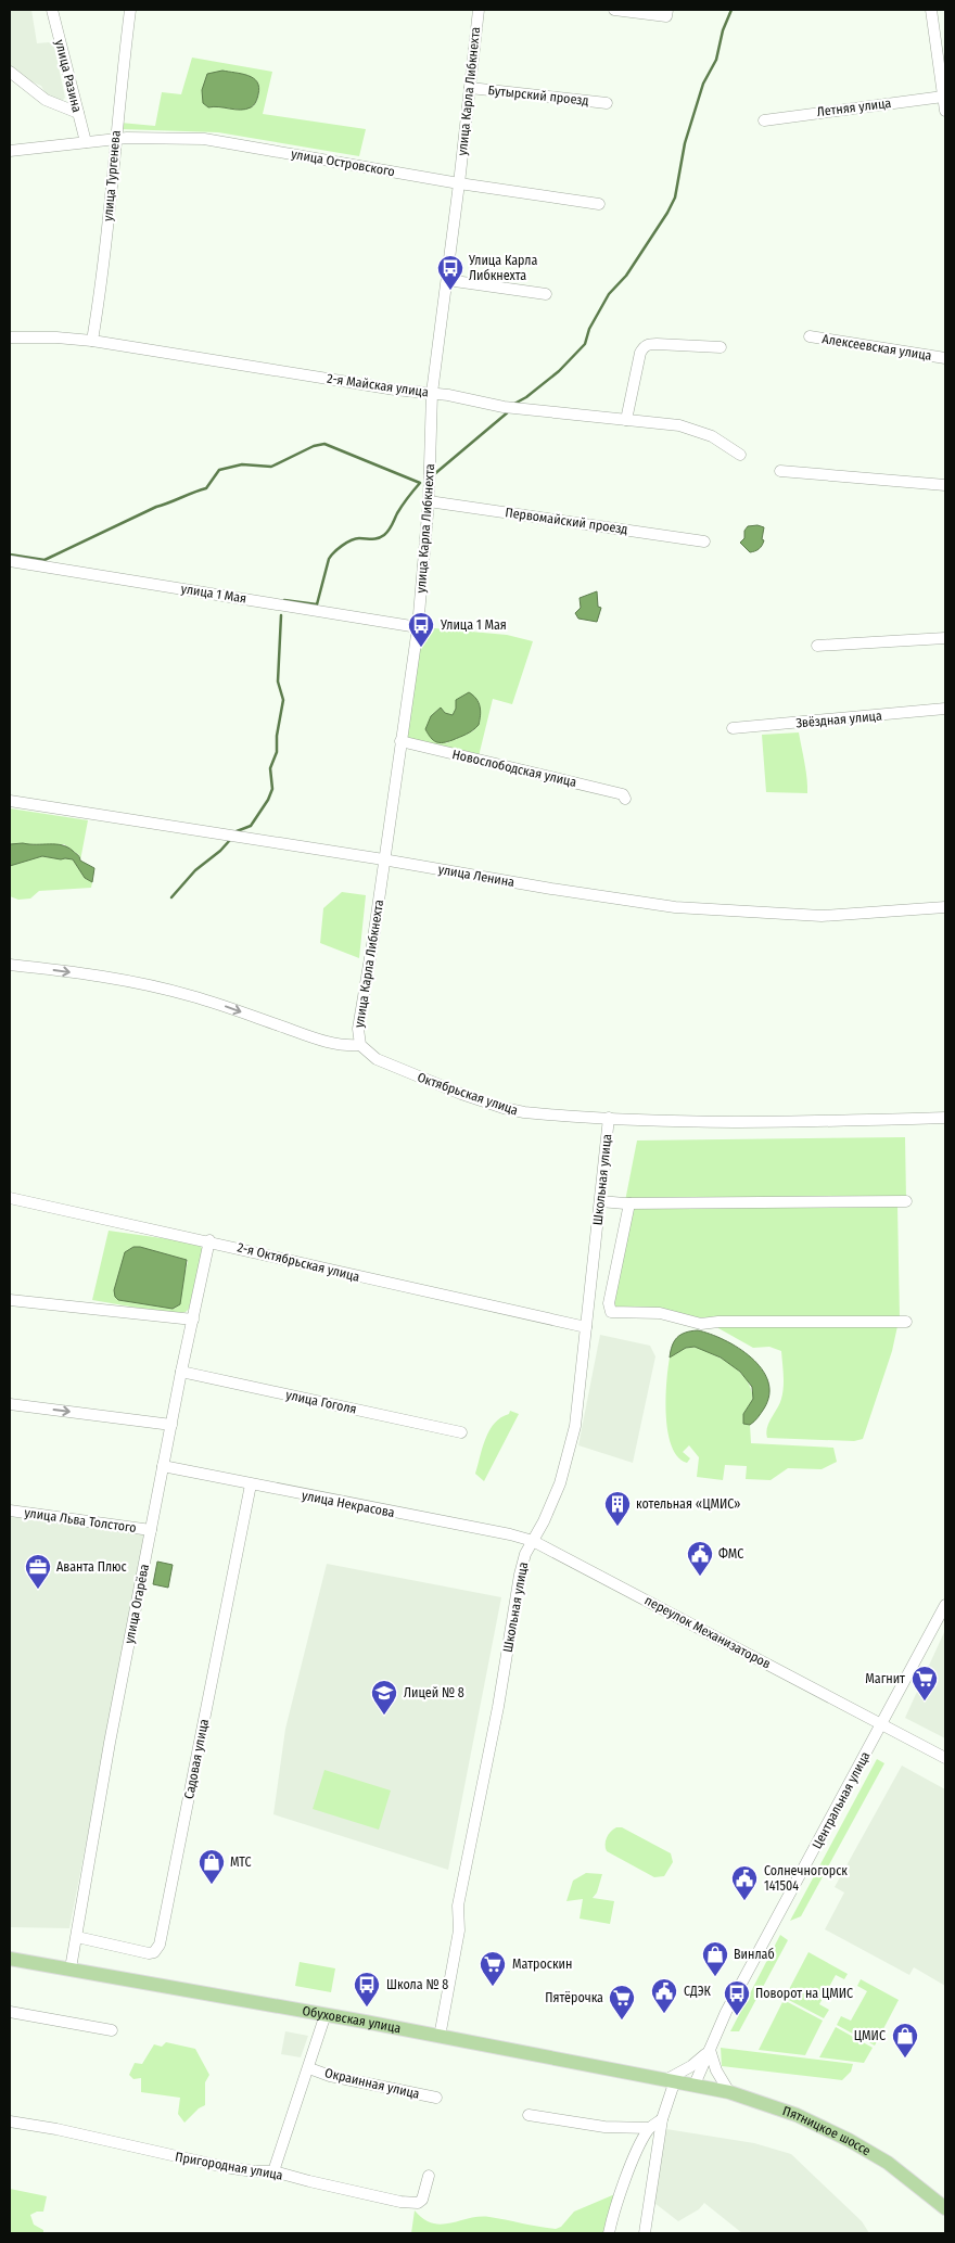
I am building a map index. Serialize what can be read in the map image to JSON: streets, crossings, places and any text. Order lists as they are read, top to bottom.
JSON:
{
  "streets": {
    "main road": ["Обуховская улица", "Пятницкое шоссе"],
    "street": [
      "улица Разина",
      "улица Карла Либкнехта",
      "Бутырский проезд",
      "Летняя улица",
      "улица Островского",
      "улица Тургенева",
      "Алексеевская улица",
      "2-я Майская улица",
      "Первомайский проезд",
      "улица 1 Мая",
      "Звёздная улица",
      "Новослободская улица",
      "улица Ленина",
      "Октябрьская улица",
      "Школьная улица",
      "2-я Октябрьская улица",
      "улица Гоголя",
      "улица Некрасова",
      "улица Льва Толстого",
      "улица Огарёва",
      "переулок Механизаторов",
      "Садовая улица",
      "Центральная улица",
      "Окраинная улица",
      "Пригородная улица"
    ]
  },
  "crossings": [
    ["улица Разина", "улица Островского"],
    ["улица Карла Либкнехта", "Бутырский проезд"],
    ["улица Карла Либкнехта", "улица Островского"],
    ["улица Карла Либкнехта", "2-я Майская улица"],
    ["улица Карла Либкнехта", "Первомайский проезд"],
    ["улица Карла Либкнехта", "улица 1 Мая"],
    ["улица Карла Либкнехта", "Новослободская улица"],
    ["улица Карла Либкнехта", "улица Ленина"],
    ["улица Карла Либкнехта", "Октябрьская улица"],
    ["улица Островского", "улица Тургенева"],
    ["улица Тургенева", "2-я Майская улица"],
    ["Октябрьская улица", "Школьная улица"],
    ["Школьная улица", "2-я Октябрьская улица"],
    ["Школьная улица", "улица Некрасова"],
    ["Школьная улица", "переулок Механизаторов"],
    ["Школьная улица", "Обуховская улица"],
    ["2-я Октябрьская улица", "улица Огарёва"],
    ["улица Гоголя", "улица Огарёва"],
    ["улица Некрасова", "улица Огарёва"],
    ["улица Некрасова", "переулок Механизаторов"],
    ["улица Некрасова", "Садовая улица"],
    ["улица Льва Толстого", "улица Огарёва"],
    ["улица Огарёва", "Садовая улица"],
    ["улица Огарёва", "Обуховская улица"],
    ["переулок Механизаторов", "Центральная улица"],
    ["Центральная улица", "Обуховская улица"],
    ["Центральная улица", "Пятницкое шоссе"],
    ["Обуховская улица", "Пятницкое шоссе"]
  ],
  "places": {
    "bus stop": [
      "Улица Карла Либкнехта",
      "Улица 1 Мая",
      "Школа № 8",
      "Поворот на ЦМИС"
    ],
    "building": ["котельная «ЦМИС»"],
    "public building": ["ФМС", "Солнечногорск 141504", "СДЭК"],
    "office": ["Аванта Плюс"],
    "supermarket": ["Магнит", "Матроскин", "Пятёрочка"],
    "school or university": ["Лицей № 8"],
    "shop": ["МТС", "Винлаб", "ЦМИС"]
  }
}
